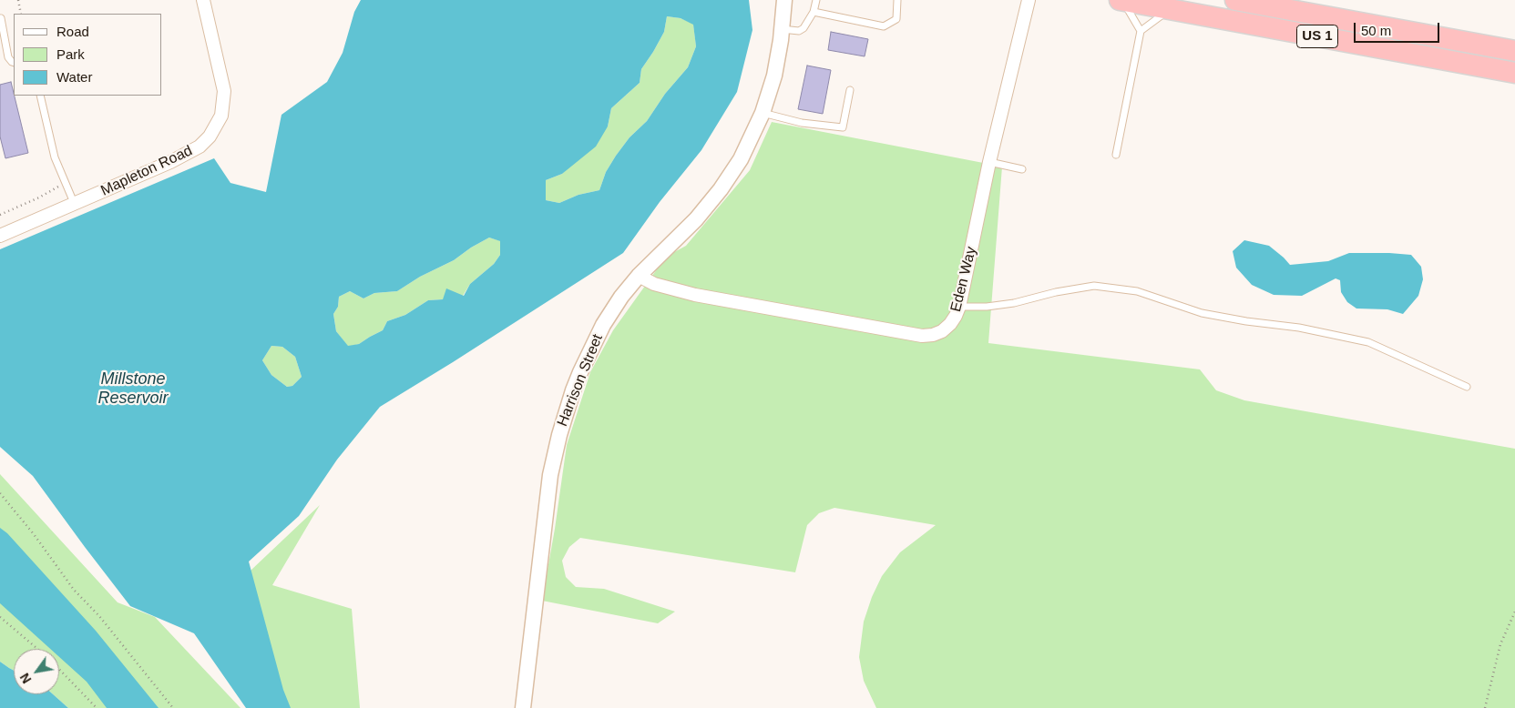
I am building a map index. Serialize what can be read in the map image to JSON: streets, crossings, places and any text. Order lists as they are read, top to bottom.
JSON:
{
  "streets": {
    "highway": ["US 1"],
    "street": ["Mapleton Road", "Eden Way", "Harrison Street"]
  },
  "crossings": [
    ["Eden Way", "Harrison Street"]
  ],
  "water": ["Millstone Reservoir"],
  "legend": ["Road", "Park", "Water"],
  "scale_bar": "50 m",
  "north": "bottom left"
}
